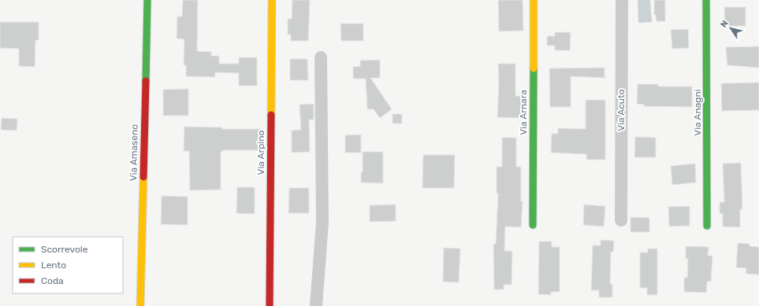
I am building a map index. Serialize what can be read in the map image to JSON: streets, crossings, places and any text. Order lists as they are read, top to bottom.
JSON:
{
  "streets": {
    "street": [
      "Via Acuto",
      "Via Arnara",
      "Via Anagni",
      "Via Amaseno",
      "Via Arpino"
    ]
  },
  "legend": ["Scorrevole", "Lento", "Coda"],
  "north": "top left"
}
